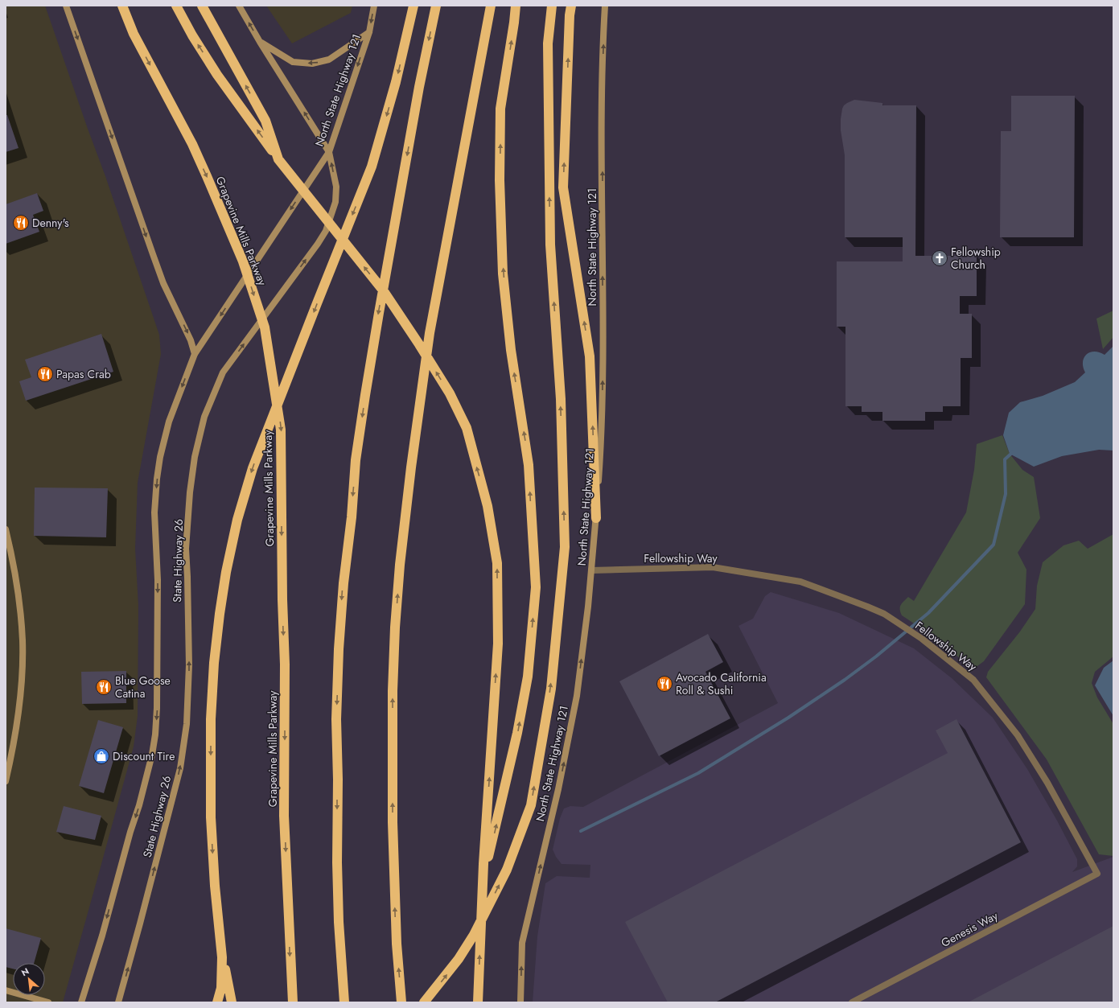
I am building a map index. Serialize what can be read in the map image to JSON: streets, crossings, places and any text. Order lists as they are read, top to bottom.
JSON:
{
  "streets": {
    "highway": ["Grapevine Mills Parkway"],
    "main road": ["North State Highway 121", "State Highway 26"],
    "street": ["Fellowship Way", "Genesis Way"]
  },
  "crossings": [
    ["North State Highway 121", "Fellowship Way"],
    ["North State Highway 121", "State Highway 26"],
    ["Fellowship Way", "Genesis Way"]
  ],
  "places": {
    "restaurant": [
      "Denny's",
      "Papas Crab",
      "Avocado California Roll & Sushi",
      "Blue Goose Catina"
    ],
    "church": ["Fellowship Church"],
    "shop": ["Discount Tire"]
  },
  "north": "top left"
}
